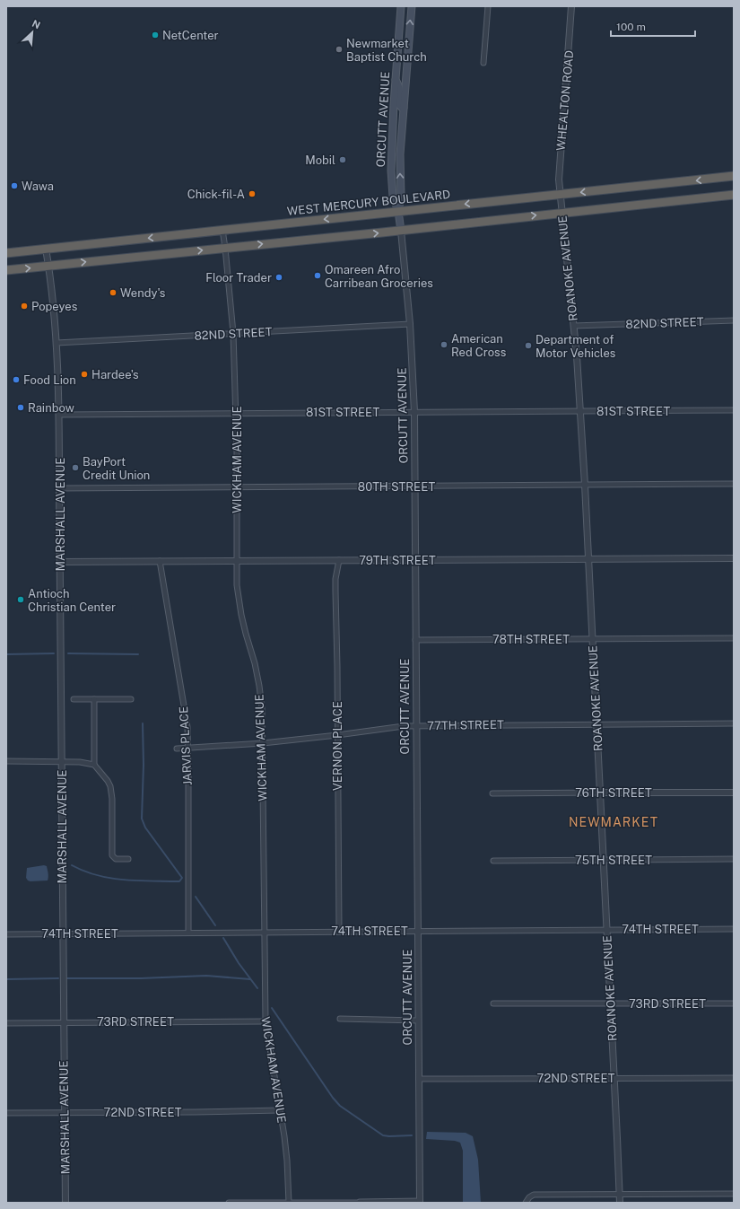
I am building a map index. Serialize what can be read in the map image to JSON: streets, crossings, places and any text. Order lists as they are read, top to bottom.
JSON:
{
  "streets": {
    "highway": ["WEST MERCURY BOULEVARD"],
    "main road": ["ORCUTT AVENUE"],
    "street": [
      "WHEALTON ROAD",
      "ROANOKE AVENUE",
      "82ND STREET",
      "81ST STREET",
      "WICKHAM AVENUE",
      "80TH STREET",
      "MARSHALL AVENUE",
      "79TH STREET",
      "78TH STREET",
      "77TH STREET",
      "JARVIS PLACE",
      "VERNON PLACE",
      "76TH STREET",
      "75TH STREET",
      "74TH STREET",
      "73RD STREET",
      "72ND STREET"
    ]
  },
  "crossings": [
    ["WHEALTON ROAD", "WEST MERCURY BOULEVARD"],
    ["WHEALTON ROAD", "ROANOKE AVENUE"],
    ["ORCUTT AVENUE", "WEST MERCURY BOULEVARD"],
    ["ORCUTT AVENUE", "82ND STREET"],
    ["ORCUTT AVENUE", "81ST STREET"],
    ["ORCUTT AVENUE", "80TH STREET"],
    ["ORCUTT AVENUE", "79TH STREET"],
    ["ORCUTT AVENUE", "78TH STREET"],
    ["ORCUTT AVENUE", "77TH STREET"],
    ["ORCUTT AVENUE", "74TH STREET"],
    ["ORCUTT AVENUE", "72ND STREET"],
    ["WEST MERCURY BOULEVARD", "ROANOKE AVENUE"],
    ["WEST MERCURY BOULEVARD", "WICKHAM AVENUE"],
    ["WEST MERCURY BOULEVARD", "MARSHALL AVENUE"],
    ["ROANOKE AVENUE", "82ND STREET"],
    ["ROANOKE AVENUE", "81ST STREET"],
    ["ROANOKE AVENUE", "80TH STREET"],
    ["ROANOKE AVENUE", "79TH STREET"],
    ["ROANOKE AVENUE", "78TH STREET"],
    ["ROANOKE AVENUE", "77TH STREET"],
    ["ROANOKE AVENUE", "76TH STREET"],
    ["ROANOKE AVENUE", "75TH STREET"],
    ["ROANOKE AVENUE", "74TH STREET"],
    ["ROANOKE AVENUE", "73RD STREET"],
    ["ROANOKE AVENUE", "72ND STREET"],
    ["82ND STREET", "WICKHAM AVENUE"],
    ["82ND STREET", "MARSHALL AVENUE"],
    ["81ST STREET", "WICKHAM AVENUE"],
    ["81ST STREET", "MARSHALL AVENUE"],
    ["WICKHAM AVENUE", "80TH STREET"],
    ["WICKHAM AVENUE", "79TH STREET"],
    ["WICKHAM AVENUE", "77TH STREET"],
    ["WICKHAM AVENUE", "74TH STREET"],
    ["WICKHAM AVENUE", "73RD STREET"],
    ["WICKHAM AVENUE", "72ND STREET"],
    ["80TH STREET", "MARSHALL AVENUE"],
    ["MARSHALL AVENUE", "79TH STREET"],
    ["MARSHALL AVENUE", "74TH STREET"],
    ["MARSHALL AVENUE", "73RD STREET"],
    ["MARSHALL AVENUE", "72ND STREET"],
    ["79TH STREET", "JARVIS PLACE"],
    ["79TH STREET", "VERNON PLACE"],
    ["77TH STREET", "JARVIS PLACE"],
    ["77TH STREET", "VERNON PLACE"],
    ["JARVIS PLACE", "74TH STREET"],
    ["VERNON PLACE", "74TH STREET"]
  ],
  "districts": ["NEWMARKET"],
  "places": [
    "NetCenter",
    "Newmarket Baptist Church",
    "Mobil",
    "Wawa",
    "Chick-fil-A",
    "Omareen Afro Carribean Groceries",
    "Floor Trader",
    "Wendy's",
    "Popeyes",
    "American Red Cross",
    "Department of Motor Vehicles",
    "Hardee's",
    "Food Lion",
    "Rainbow",
    "BayPort Credit Union",
    "Antioch Christian Center"
  ],
  "scale_bar": "100 m",
  "north": "top right"
}
